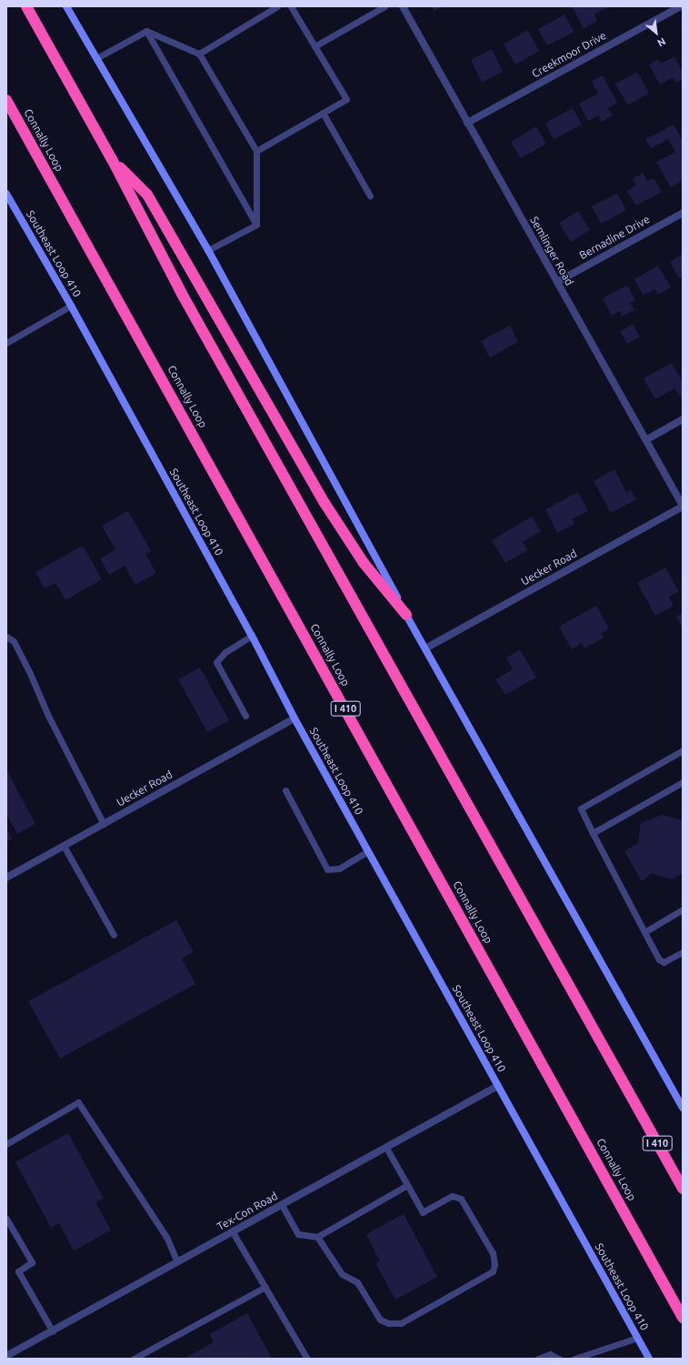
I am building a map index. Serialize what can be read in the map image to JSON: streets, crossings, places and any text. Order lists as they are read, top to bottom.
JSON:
{
  "streets": {
    "highway": ["Connally Loop", "I 410"],
    "main road": ["Southeast Loop 410"],
    "street": [
      "Creekmoor Drive",
      "Bernadine Drive",
      "Semlinger Road",
      "Uecker Road",
      "Tex-Con Road"
    ]
  },
  "crossings": [
    ["Creekmoor Drive", "Semlinger Road"],
    ["Bernadine Drive", "Semlinger Road"],
    ["Semlinger Road", "Uecker Road"],
    ["Southeast Loop 410", "Uecker Road"],
    ["Southeast Loop 410", "Tex-Con Road"]
  ],
  "north": "bottom right"
}
